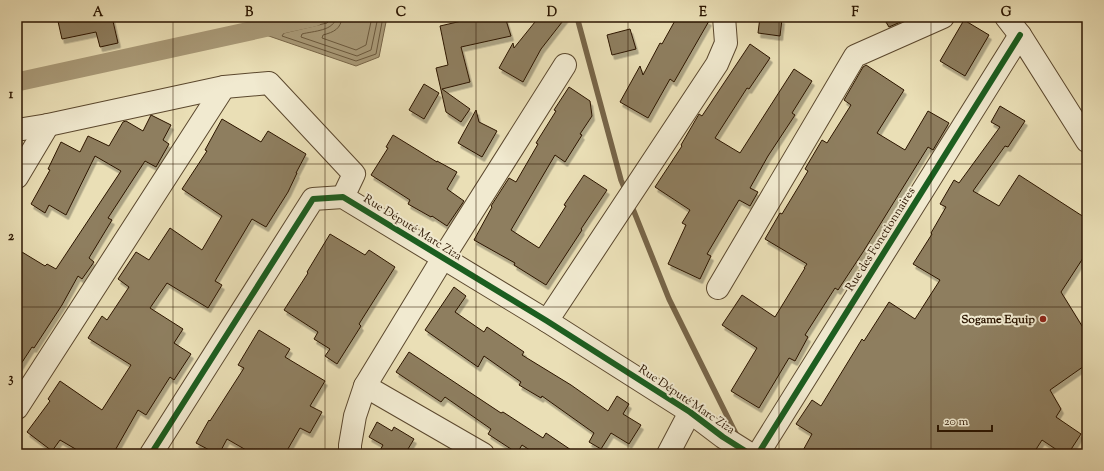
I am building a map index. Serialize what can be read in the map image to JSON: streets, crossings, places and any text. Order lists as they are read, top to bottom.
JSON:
{
  "streets": {
    "street": ["Rue Député Marc Ziza", "Rue des Fonctionnaires"]
  },
  "places": ["Sogame Equip"],
  "scale_bar": "20 m",
  "grid": {
    "columns": [
      "A",
      "B",
      "C",
      "D",
      "E",
      "F",
      "G"
    ],
    "rows": ["1", "2", "3"]
  }
}
